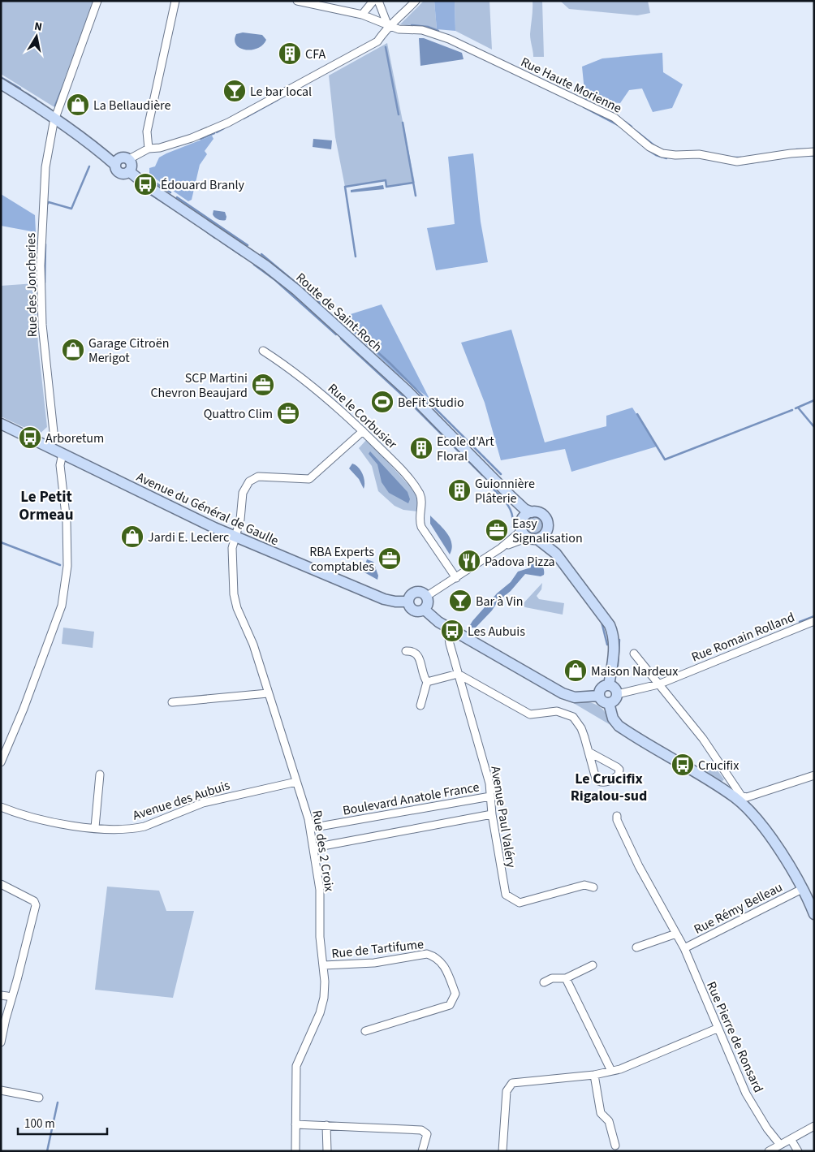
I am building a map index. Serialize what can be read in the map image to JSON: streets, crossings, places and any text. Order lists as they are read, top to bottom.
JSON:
{
  "streets": {
    "street": [
      "Rue Haute Morienne",
      "Rue des Joncheries",
      "Route de Saint-Roch",
      "Rue le Corbusier",
      "Avenue du Général de Gaulle",
      "Rue Romain Rolland",
      "Boulevard Anatole France",
      "Avenue des Aubuis",
      "Avenue Paul Valéry",
      "Rue des 2 Croix",
      "Rue Rémy Belleau",
      "Rue de Tartifume",
      "Rue Pierre de Ronsard"
    ]
  },
  "crossings": [
    ["Rue des Joncheries", "Avenue du Général de Gaulle"],
    ["Rue le Corbusier", "Rue des 2 Croix"],
    ["Avenue du Général de Gaulle", "Rue des 2 Croix"],
    ["Boulevard Anatole France", "Avenue Paul Valéry"],
    ["Boulevard Anatole France", "Rue des 2 Croix"],
    ["Avenue des Aubuis", "Rue des 2 Croix"],
    ["Rue des 2 Croix", "Rue de Tartifume"],
    ["Rue Rémy Belleau", "Rue Pierre de Ronsard"]
  ],
  "districts": ["Le Petit Ormeau", "Le Crucifix Rigalou-sud"],
  "places": {
    "building": ["CFA", "Ecole d'Art Floral", "Guionnière Plâterie"],
    "bar": ["Le bar local", "Bar à Vin"],
    "shop": [
      "La Bellaudière",
      "Garage Citroën Merigot",
      "Jardi E. Leclerc",
      "Maison Nardeux"
    ],
    "bus stop": [
      "Édouard Branly",
      "Arboretum",
      "Les Aubuis",
      "Crucifix"
    ],
    "office": [
      "SCP Martini Chevron Beaujard",
      "Quattro Clim",
      "Easy Signalisation",
      "RBA Experts comptables"
    ],
    "sports": ["BeFit Studio"],
    "restaurant": ["Padova Pizza"]
  },
  "scale_bar": "100 m",
  "north": "top"
}
